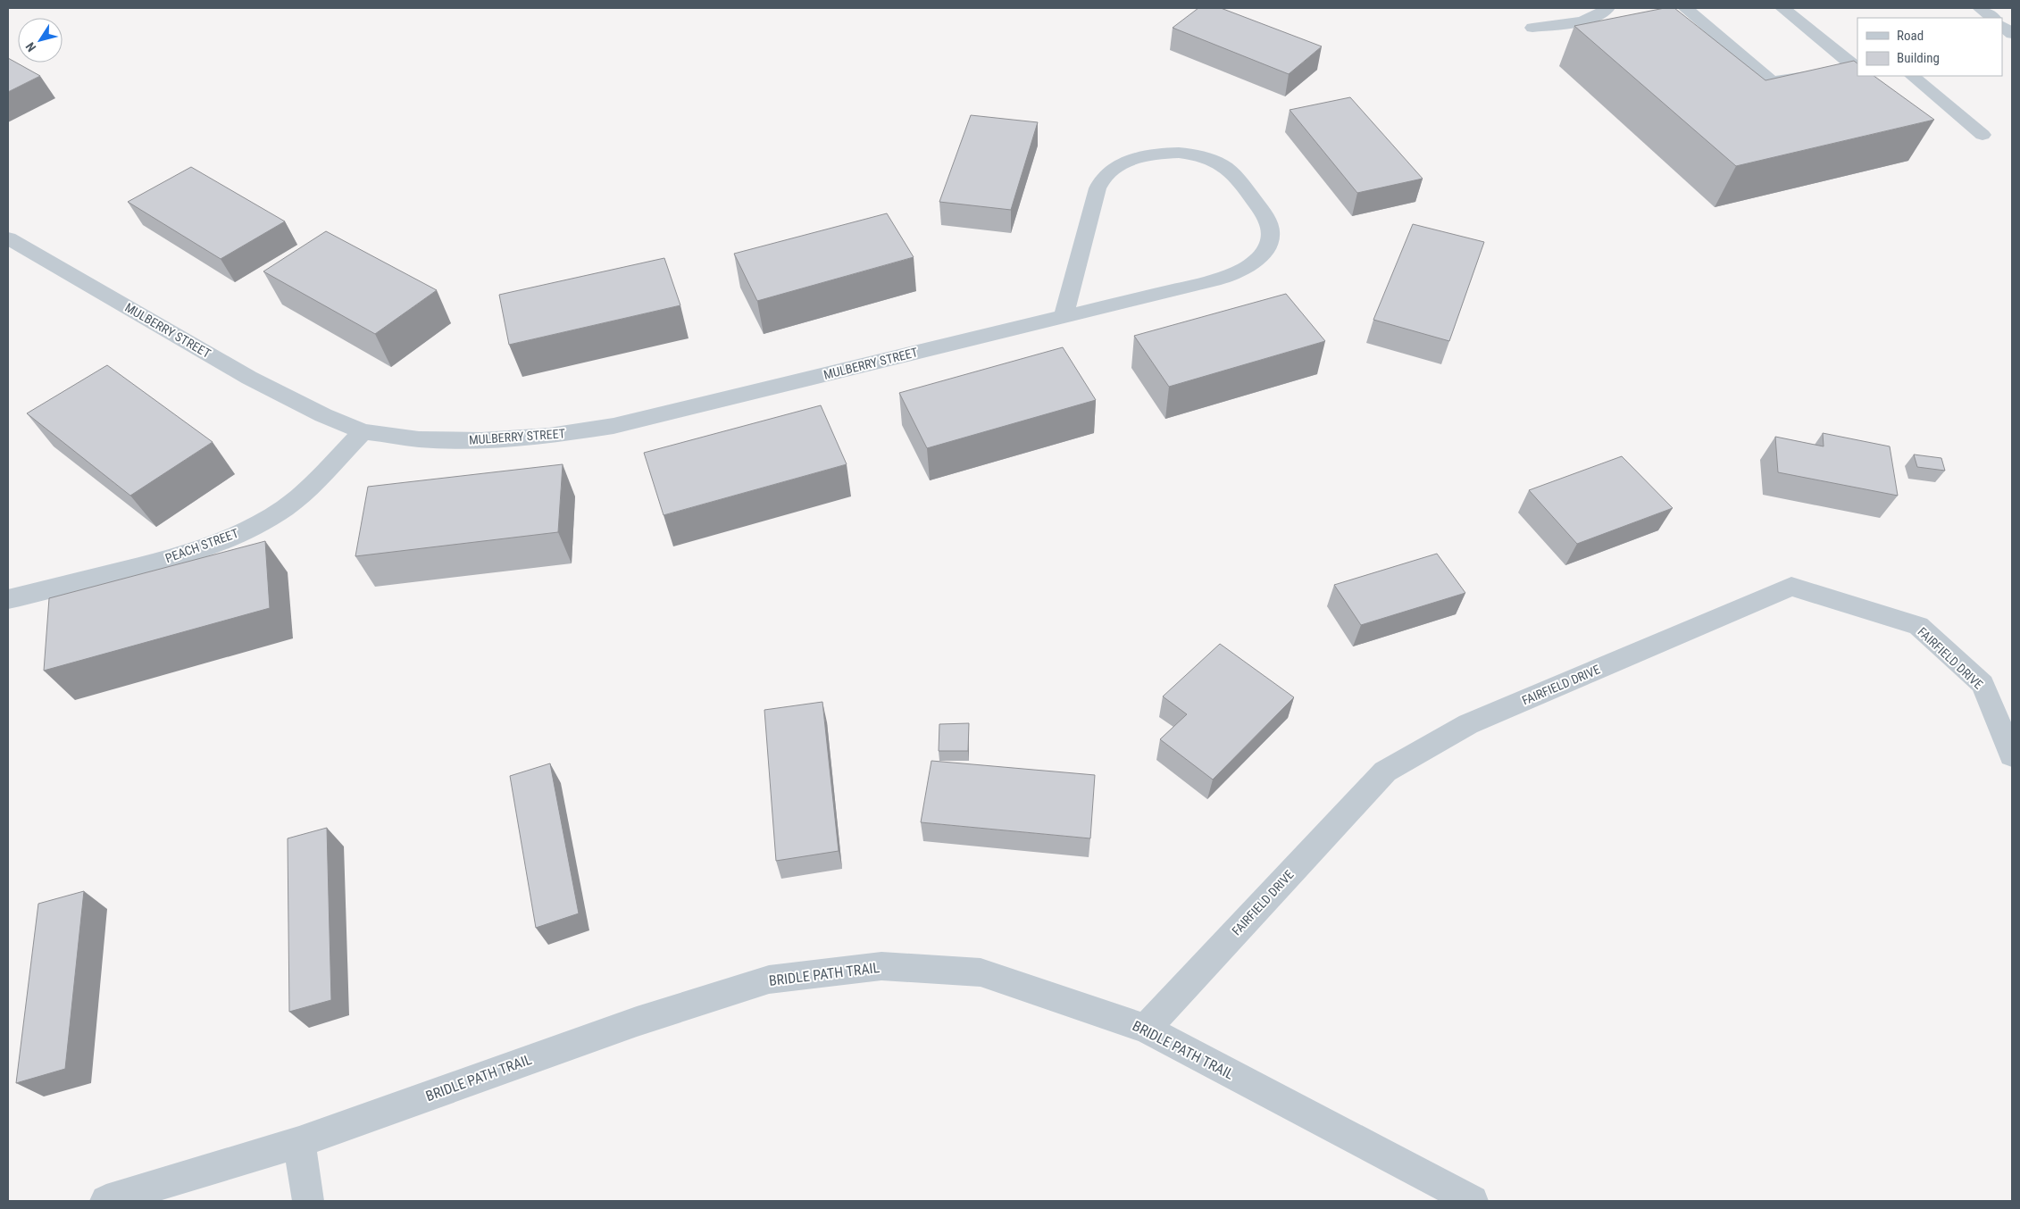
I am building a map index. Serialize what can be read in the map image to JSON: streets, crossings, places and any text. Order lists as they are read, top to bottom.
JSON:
{
  "streets": {
    "street": [
      "MULBERRY STREET",
      "PEACH STREET",
      "FAIRFIELD DRIVE",
      "BRIDLE PATH TRAIL"
    ]
  },
  "crossings": [
    ["MULBERRY STREET", "PEACH STREET"],
    ["FAIRFIELD DRIVE", "BRIDLE PATH TRAIL"]
  ],
  "legend": ["Road", "Building"],
  "north": "bottom left"
}
